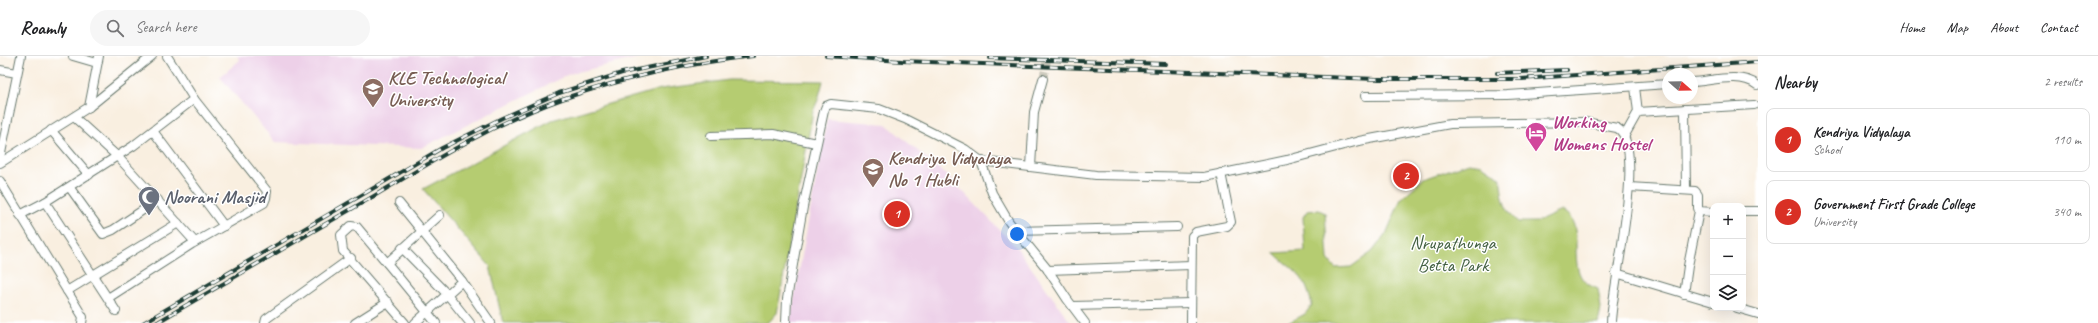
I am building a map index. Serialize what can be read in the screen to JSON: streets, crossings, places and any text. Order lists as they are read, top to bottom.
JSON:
{
  "parks": ["Nrupathunga Betta Park"],
  "places": {
    "school or university": ["KLE Technological University", "Kendriya Vidyalaya No 1 Hubli"],
    "hotel": ["Working Womens Hostel"],
    "mosque": ["Noorani Masjid"]
  },
  "north": "right",
  "page": {
    "header": "Roamly",
    "search": "Search here",
    "nav": [
      "Home",
      "Map",
      "About",
      "Contact"
    ],
    "heading": ["Nearby", "2 results"],
    "list": [
      {
        "mark": "1",
        "name": "Kendriya Vidyalaya",
        "note": "School",
        "value": "110 m"
      },
      {
        "mark": "2",
        "name": "Government First Grade College",
        "note": "University",
        "value": "340 m"
      }
    ],
    "pins": ["2", "1"],
    "map_buttons": ["+", "−"]
  }
}
